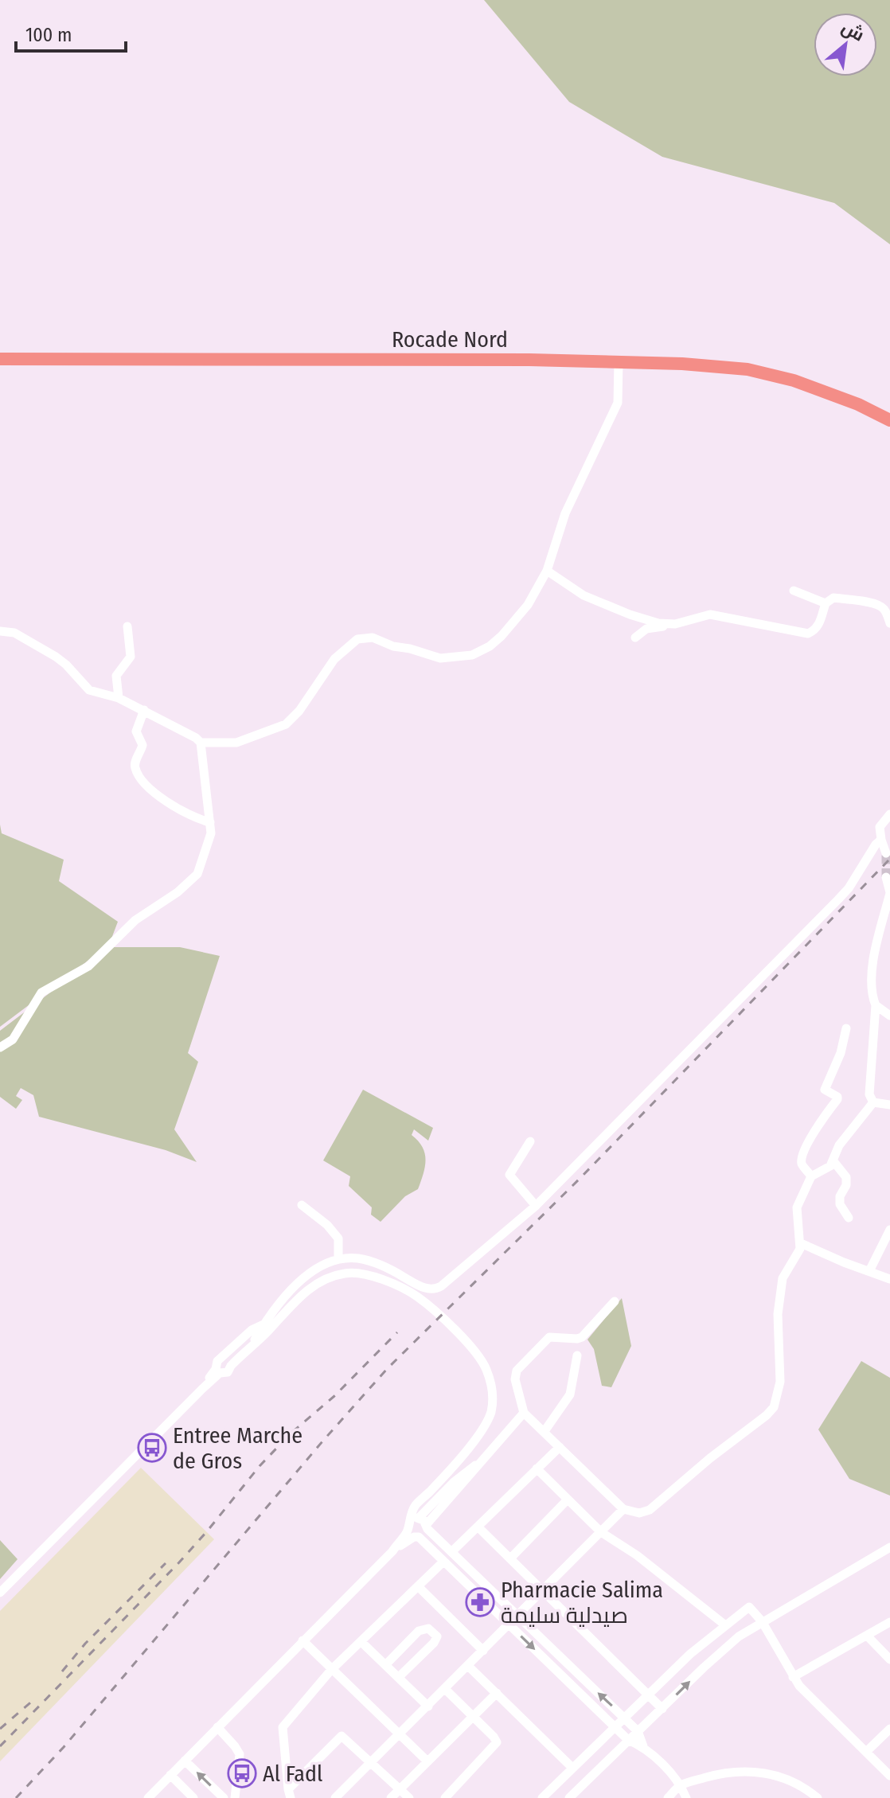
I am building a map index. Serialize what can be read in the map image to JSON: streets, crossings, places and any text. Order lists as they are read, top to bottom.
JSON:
{
  "streets": {
    "highway": ["Rocade Nord"]
  },
  "places": {
    "bus stop": ["Entree Marche de Gros", "Al Fadl"],
    "pharmacy": ["Pharmacie Salima صيدلية سليمة"]
  },
  "scale_bar": "100 m",
  "north": "top right"
}
